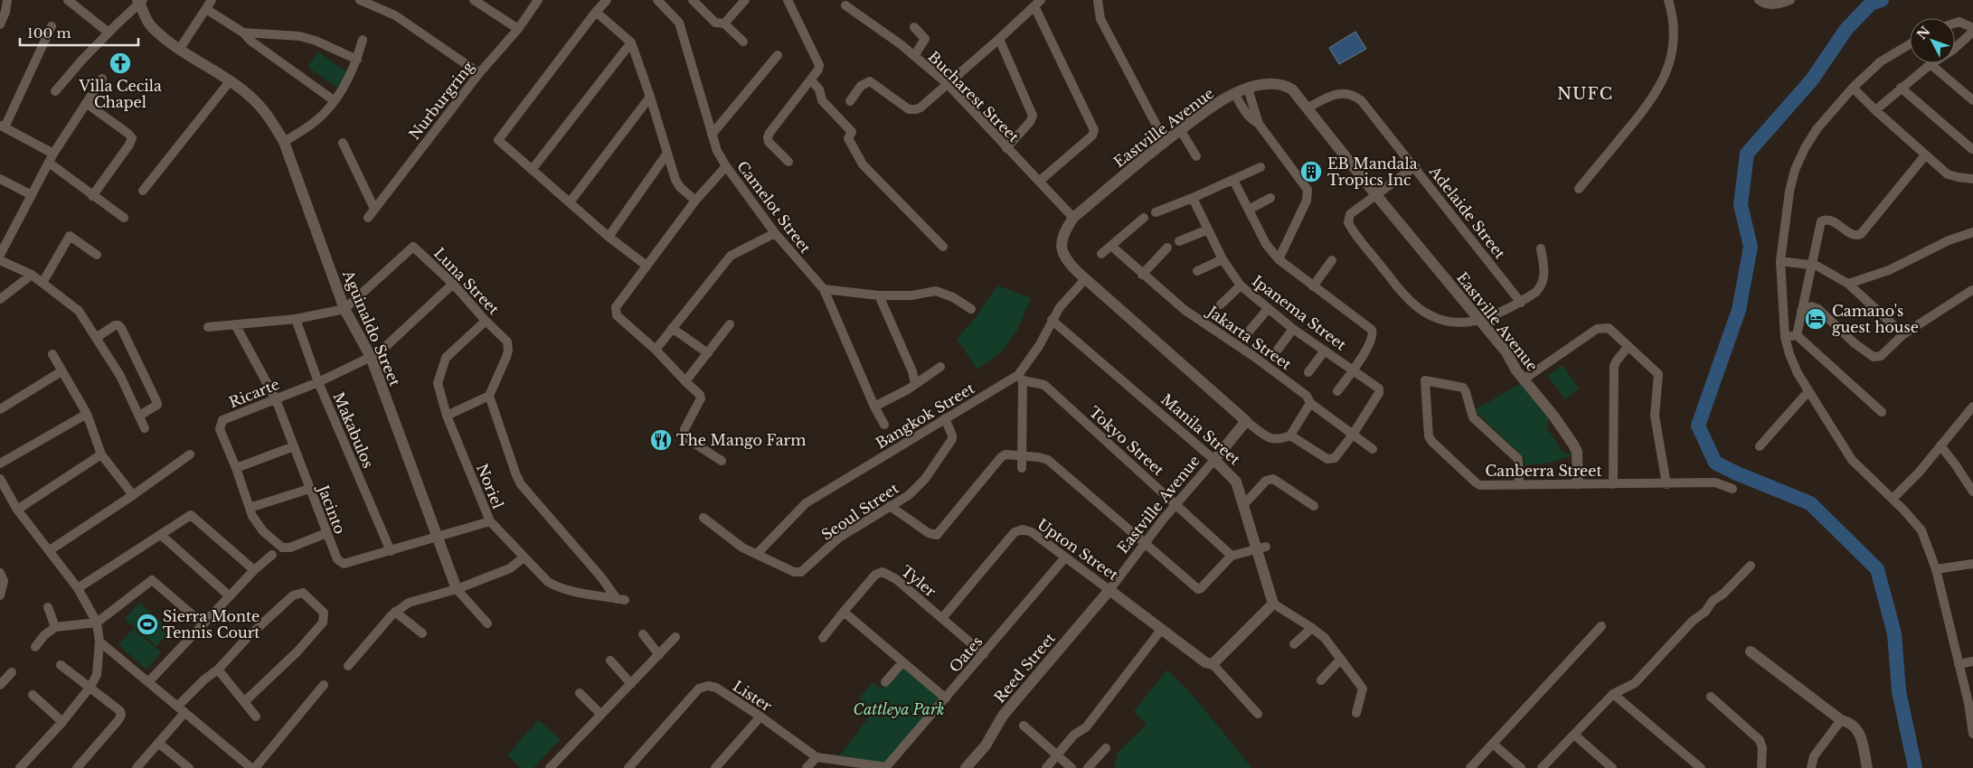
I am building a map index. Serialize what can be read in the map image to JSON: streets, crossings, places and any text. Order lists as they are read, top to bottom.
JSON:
{
  "streets": {
    "street": [
      "Bucharest Street",
      "Nurburgring",
      "Eastville Avenue",
      "Camelot Street",
      "Adelaide Street",
      "Luna Street",
      "Ipanema Street",
      "Aguinaldo Street",
      "Jakarta Street",
      "Ricarte",
      "Bangkok Street",
      "Manila Street",
      "Makabulos",
      "Tokyo Street",
      "Canberra Street",
      "Noriel",
      "Jacinto",
      "Seoul Street",
      "Upton Street",
      "Tyler",
      "Oates",
      "Reed Street",
      "Lister"
    ]
  },
  "crossings": [
    ["Bucharest Street", "Eastville Avenue"],
    ["Eastville Avenue", "Adelaide Street"],
    ["Eastville Avenue", "Bangkok Street"],
    ["Eastville Avenue", "Manila Street"],
    ["Eastville Avenue", "Tokyo Street"],
    ["Eastville Avenue", "Canberra Street"],
    ["Eastville Avenue", "Upton Street"],
    ["Eastville Avenue", "Reed Street"],
    ["Luna Street", "Aguinaldo Street"],
    ["Luna Street", "Ricarte"],
    ["Luna Street", "Noriel"],
    ["Ipanema Street", "Jakarta Street"],
    ["Aguinaldo Street", "Ricarte"],
    ["Aguinaldo Street", "Jacinto"],
    ["Ricarte", "Makabulos"],
    ["Ricarte", "Jacinto"],
    ["Bangkok Street", "Manila Street"],
    ["Bangkok Street", "Tokyo Street"],
    ["Bangkok Street", "Seoul Street"],
    ["Makabulos", "Jacinto"],
    ["Noriel", "Jacinto"],
    ["Upton Street", "Tyler"],
    ["Upton Street", "Oates"],
    ["Upton Street", "Reed Street"],
    ["Tyler", "Oates"],
    ["Oates", "Lister"]
  ],
  "districts": ["NUFC"],
  "parks": ["Cattleya Park"],
  "places": {
    "church": ["Villa Cecila Chapel"],
    "building": ["EB Mandala Tropics Inc"],
    "hotel": ["Camano's guest house"],
    "restaurant": ["The Mango Farm"],
    "sports": ["Sierra Monte Tennis Court"]
  },
  "scale_bar": "100 m",
  "north": "top left"
}
